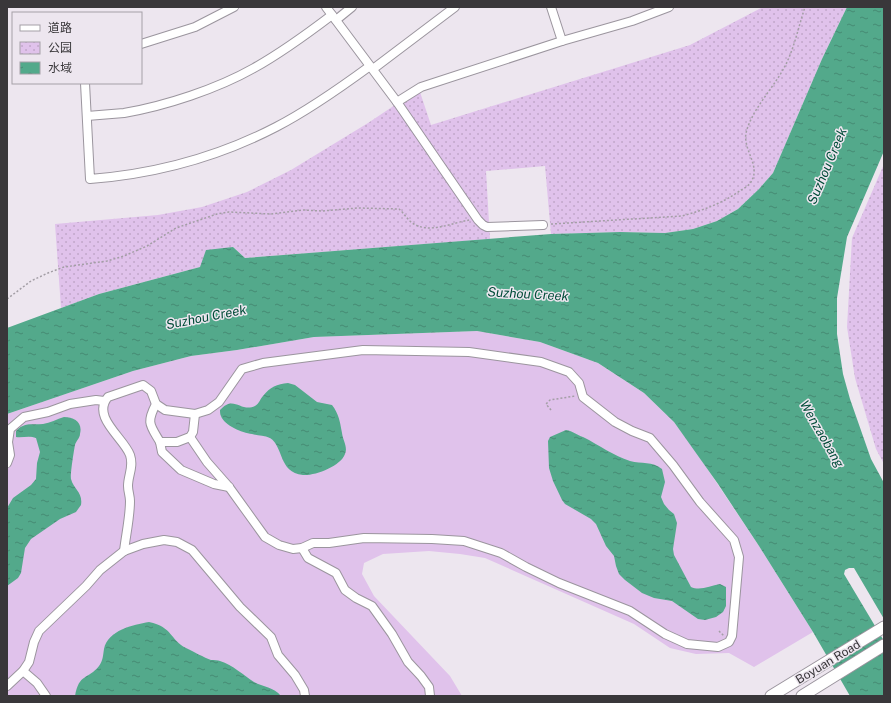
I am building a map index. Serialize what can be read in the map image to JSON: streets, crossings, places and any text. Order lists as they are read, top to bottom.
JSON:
{
  "streets": {
    "main road": ["Boyuan Road"]
  },
  "water": ["Suzhou Creek", "Wenzaobang"],
  "legend": ["道路", "公园", "水域"]
}
